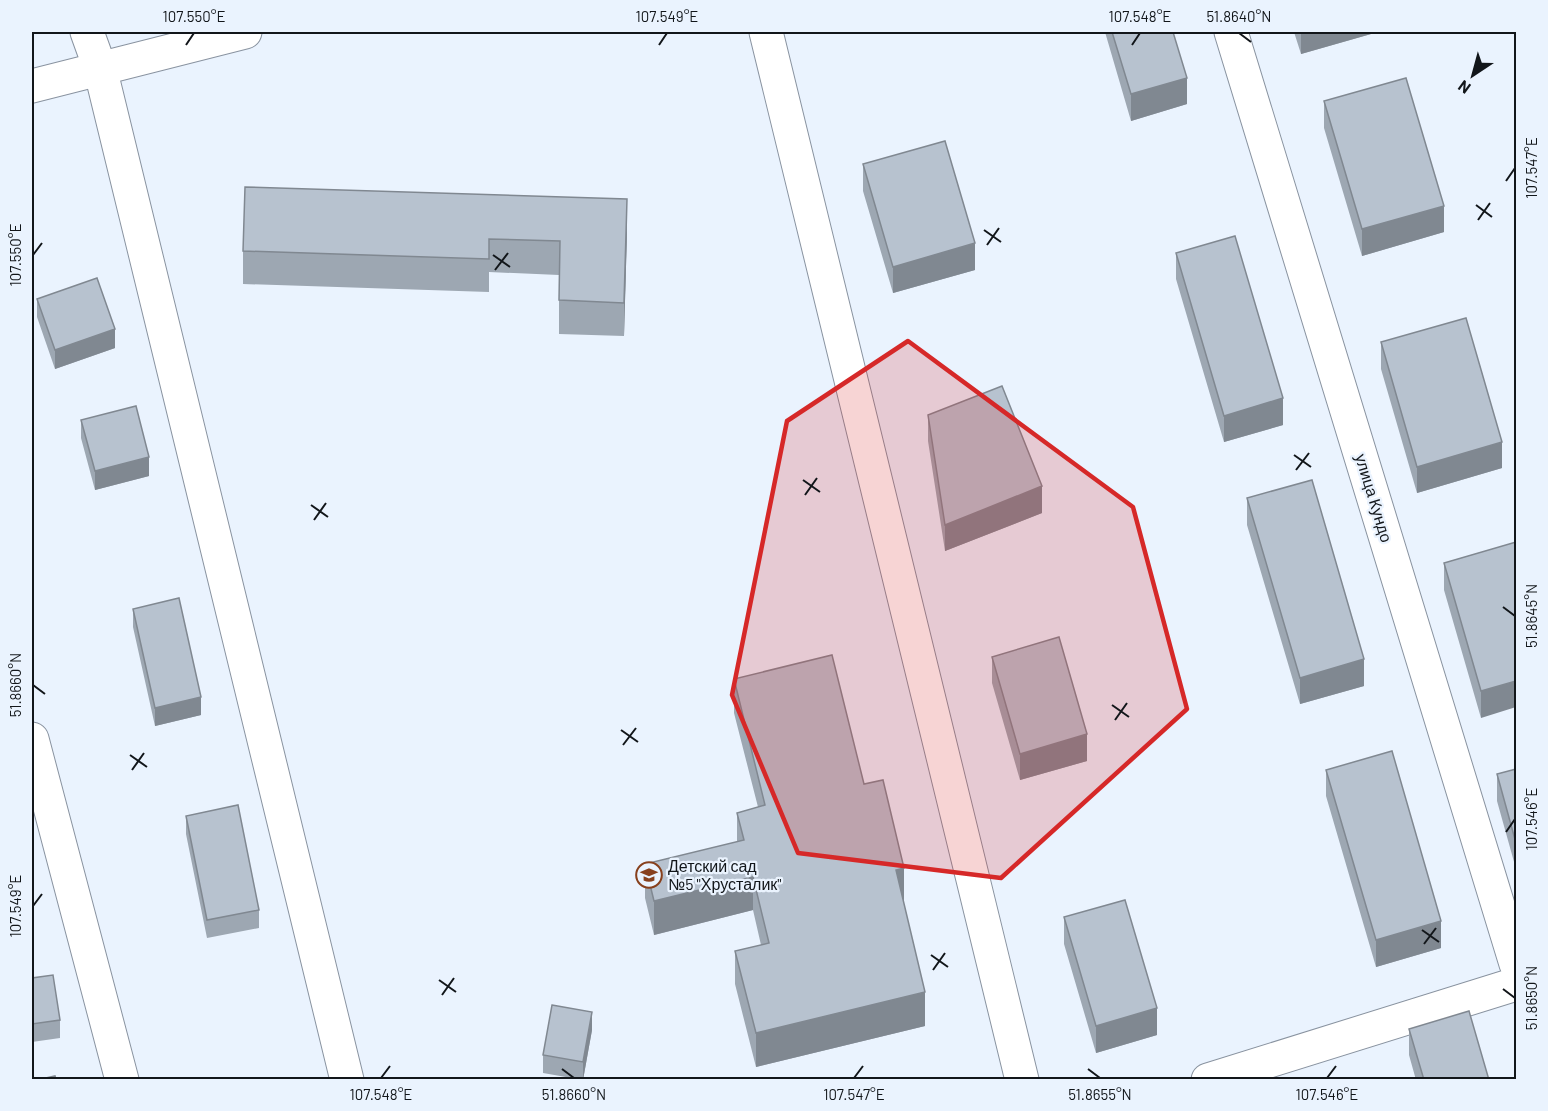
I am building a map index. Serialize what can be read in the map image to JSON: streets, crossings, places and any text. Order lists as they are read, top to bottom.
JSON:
{
  "streets": {
    "street": ["улица Кундо"]
  },
  "places": {
    "school or university": ["Детский сад №5 \"Хрусталик\""]
  },
  "north": "bottom left",
  "coordinates": [
    "107.550°E",
    "107.549°E",
    "107.548°E",
    "51.8640°N",
    "107.547°E",
    "51.8645°N",
    "51.8660°N",
    "107.546°E",
    "51.8650°N",
    "51.8655°N"
  ]
}
